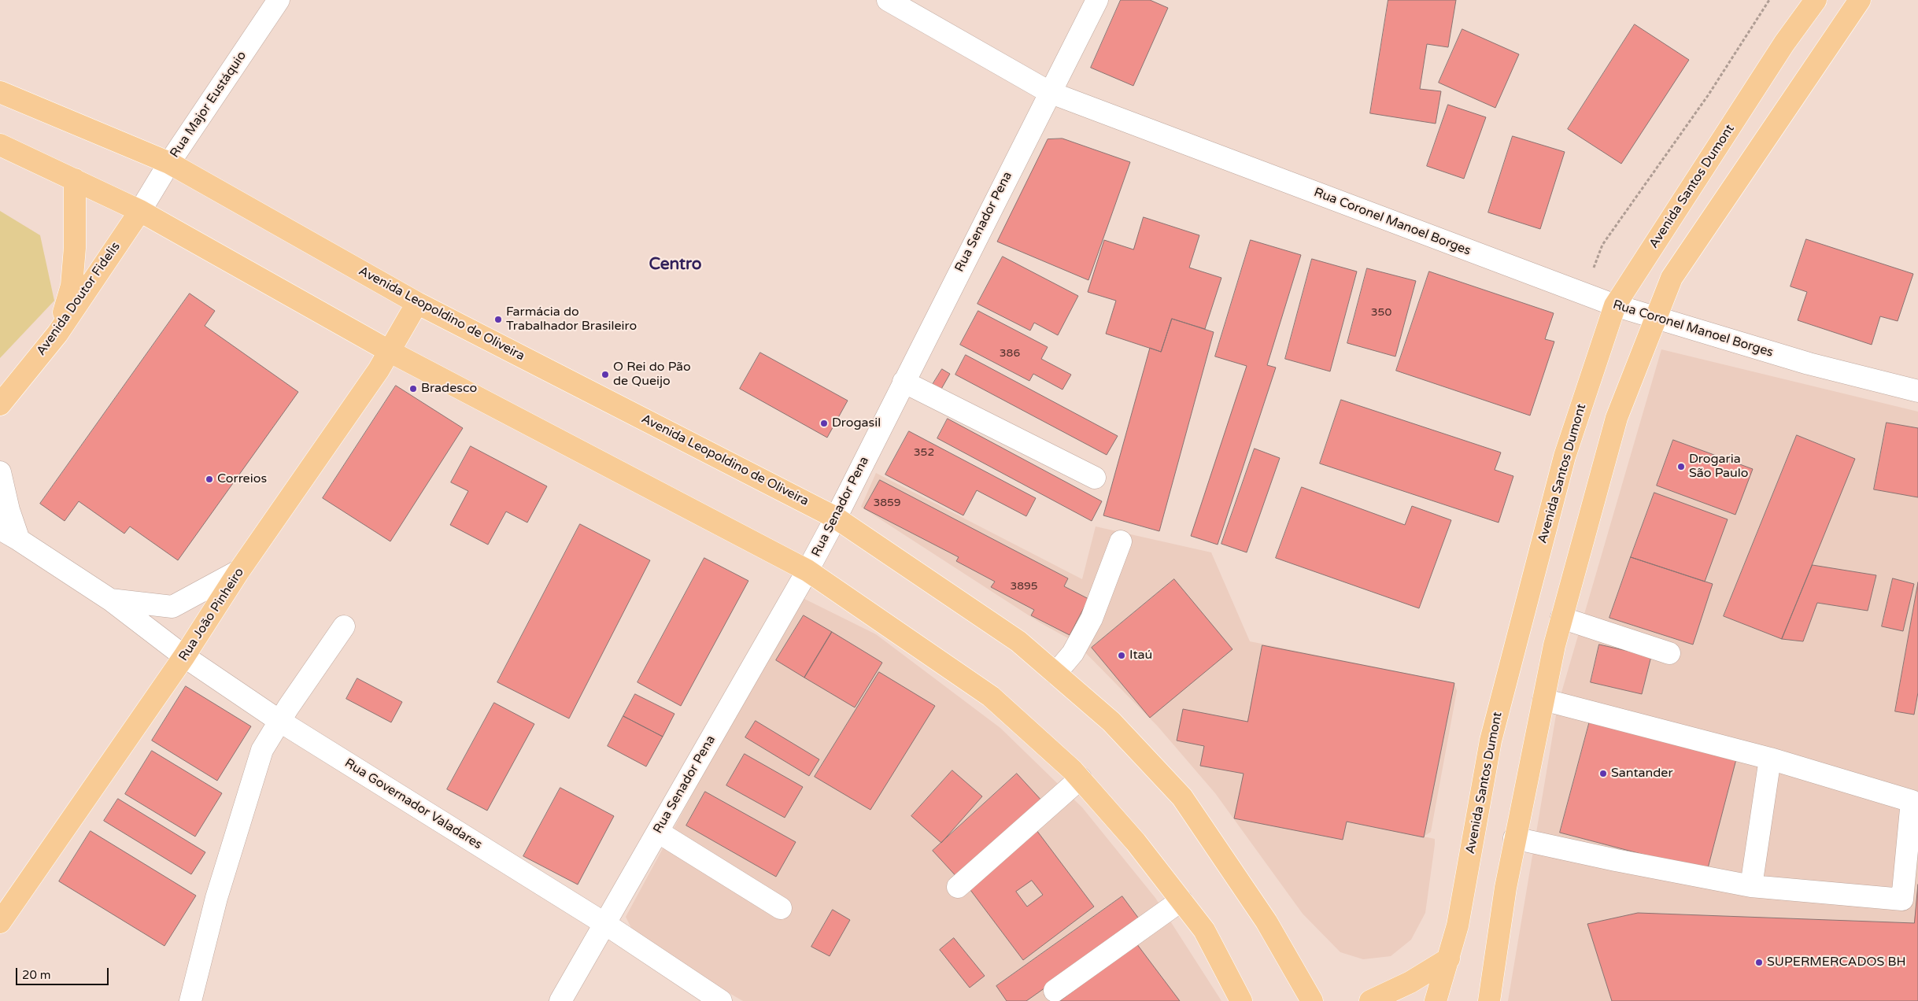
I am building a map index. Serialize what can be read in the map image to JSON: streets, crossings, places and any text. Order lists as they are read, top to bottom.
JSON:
{
  "streets": {
    "main road": [
      "Avenida Santos Dumont",
      "Avenida Doutor Fidelis",
      "Avenida Leopoldino de Oliveira",
      "Rua João Pinheiro"
    ],
    "street": [
      "Rua Major Eustáquio",
      "Rua Senador Pena",
      "Rua Coronel Manoel Borges",
      "Rua Governador Valadares"
    ]
  },
  "crossings": [
    ["Rua Major Eustáquio", "Avenida Doutor Fidelis"],
    ["Rua Major Eustáquio", "Avenida Leopoldino de Oliveira"],
    ["Avenida Santos Dumont", "Rua Coronel Manoel Borges"],
    ["Rua Senador Pena", "Rua Coronel Manoel Borges"],
    ["Rua Senador Pena", "Avenida Leopoldino de Oliveira"],
    ["Rua Senador Pena", "Rua Governador Valadares"],
    ["Avenida Leopoldino de Oliveira", "Rua João Pinheiro"],
    ["Rua João Pinheiro", "Rua Governador Valadares"]
  ],
  "districts": ["Centro"],
  "places": [
    "Farmácia do Trabalhador Brasileiro",
    "O Rei do Pão de Queijo",
    "Bradesco",
    "Drogasil",
    "Drogaria São Paulo",
    "Correios",
    "Itaú",
    "Santander",
    "SUPERMERCADOS BH"
  ],
  "house_numbers": [
    "350",
    "386",
    "352",
    "3859",
    "3895"
  ],
  "scale_bar": "20 m"
}
